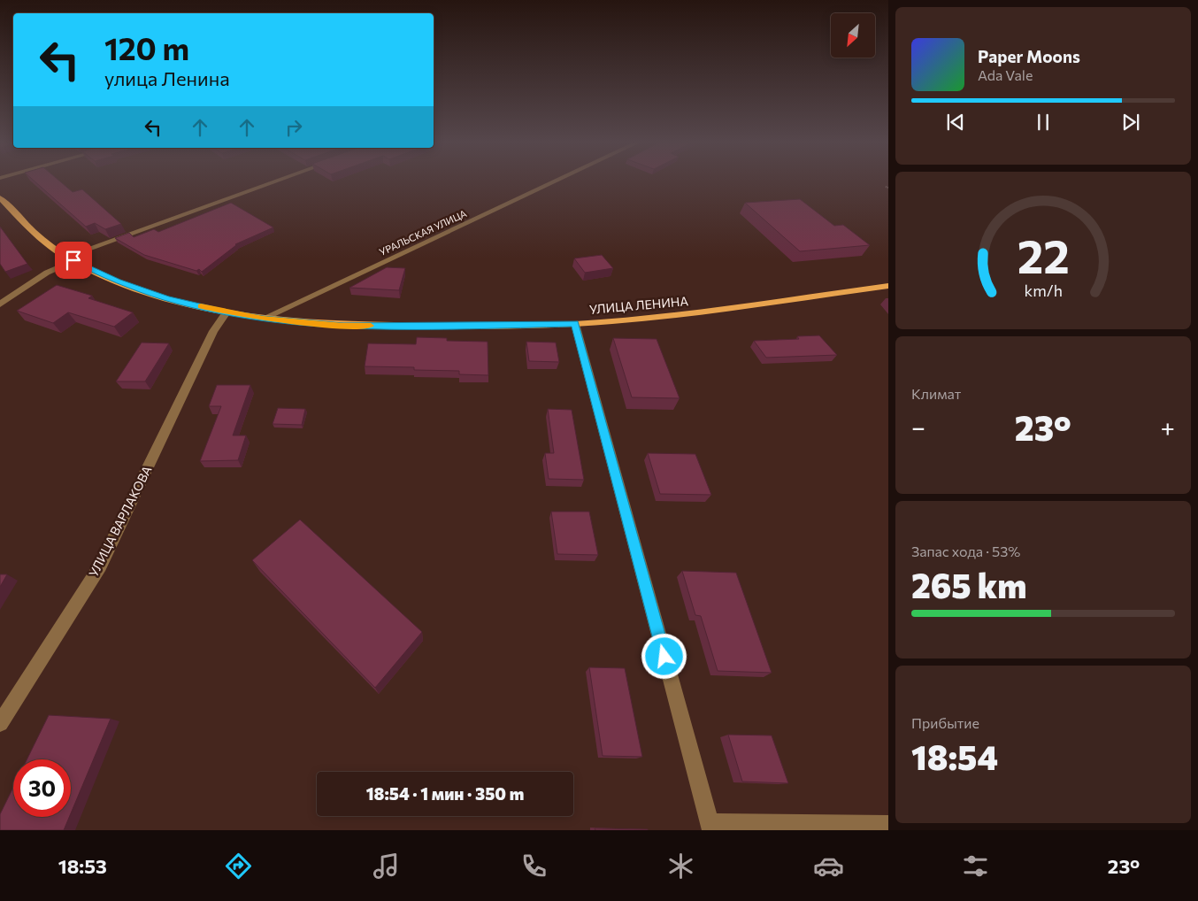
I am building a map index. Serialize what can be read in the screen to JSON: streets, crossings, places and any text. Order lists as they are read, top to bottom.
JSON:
{
  "streets": {
    "main road": ["УЛИЦА ЛЕНИНА"],
    "street": ["УРАЛЬСКАЯ УЛИЦА", "УЛИЦА ВАРЛАКОВА"]
  },
  "crossings": [
    ["УРАЛЬСКАЯ УЛИЦА", "УЛИЦА ЛЕНИНА"],
    ["УЛИЦА ЛЕНИНА", "УЛИЦА ВАРЛАКОВА"]
  ],
  "north": "bottom left",
  "page": {
    "turn": ["120 m", "улица Ленина"],
    "song": ["Paper Moons", "Ada Vale"],
    "tile": [
      "Климат",
      ["Запас хода · 53%", "265 km"],
      ["Прибытие", "18:54"]
    ],
    "heat": ["−", "23°", "+"],
    "limit": "30",
    "trip": "18:54 · 1 мин · 350 m",
    "tabs": ["18:53", "23°"],
    "gauge": ["22", "km/h"]
  }
}
